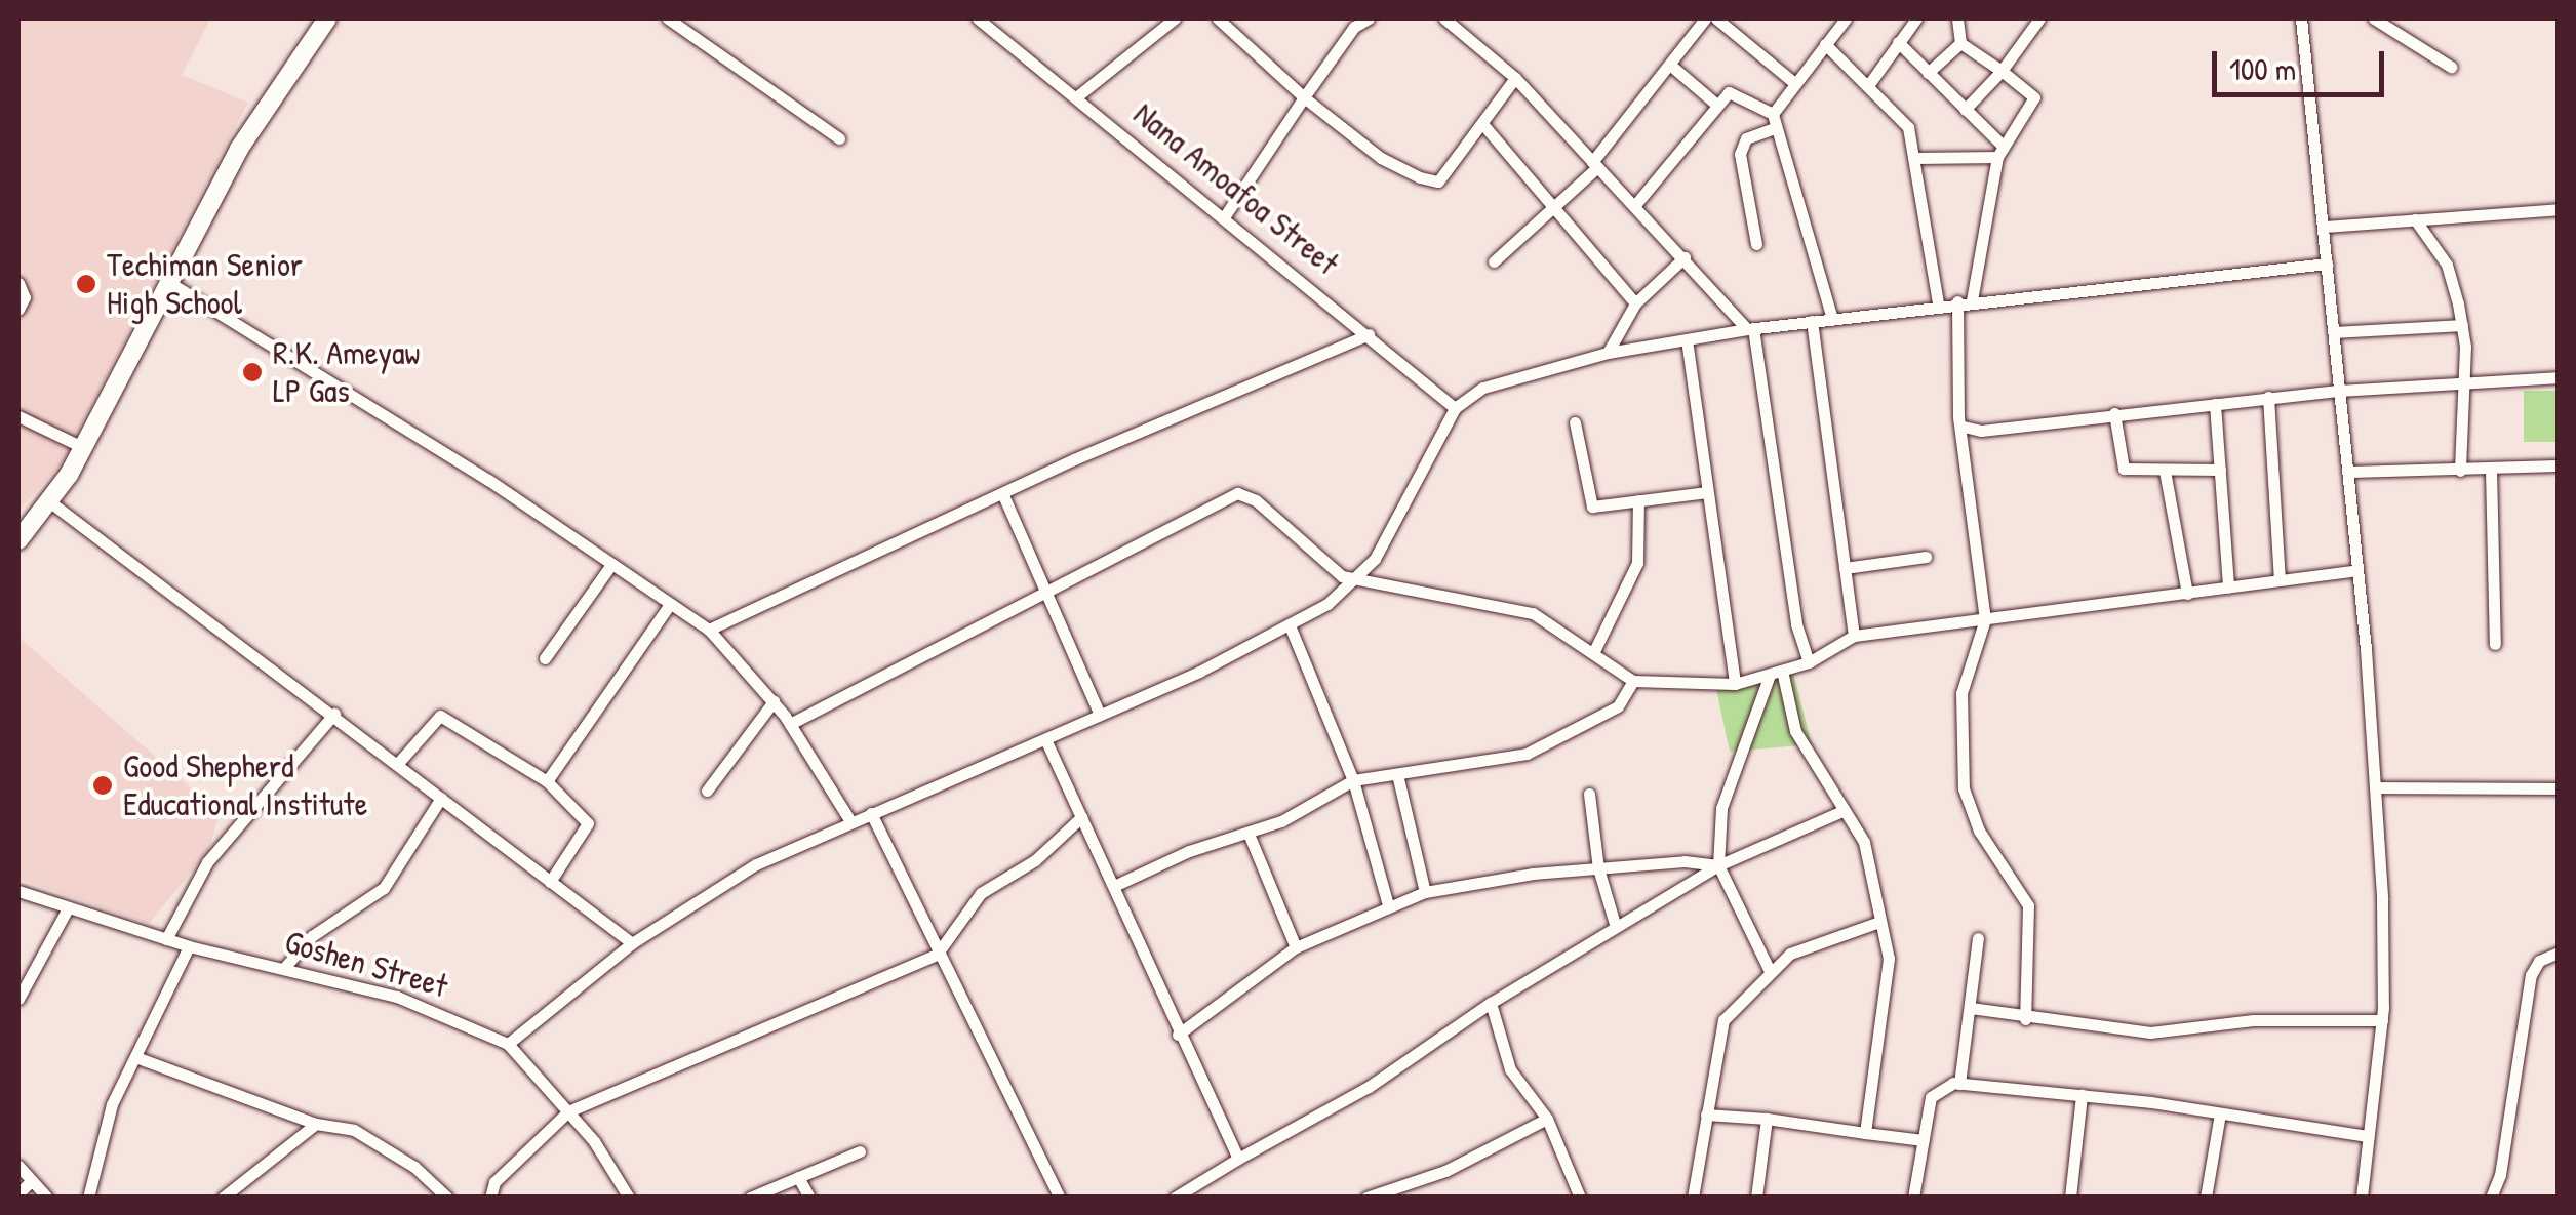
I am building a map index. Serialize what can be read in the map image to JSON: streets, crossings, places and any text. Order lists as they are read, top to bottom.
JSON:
{
  "streets": {
    "street": ["Nana Amoafoa Street", "Goshen Street"]
  },
  "places": ["Techiman Senior High School", "R.K. Ameyaw LP Gas", "Good Shepherd Educational Institute"],
  "scale_bar": "100 m"
}
